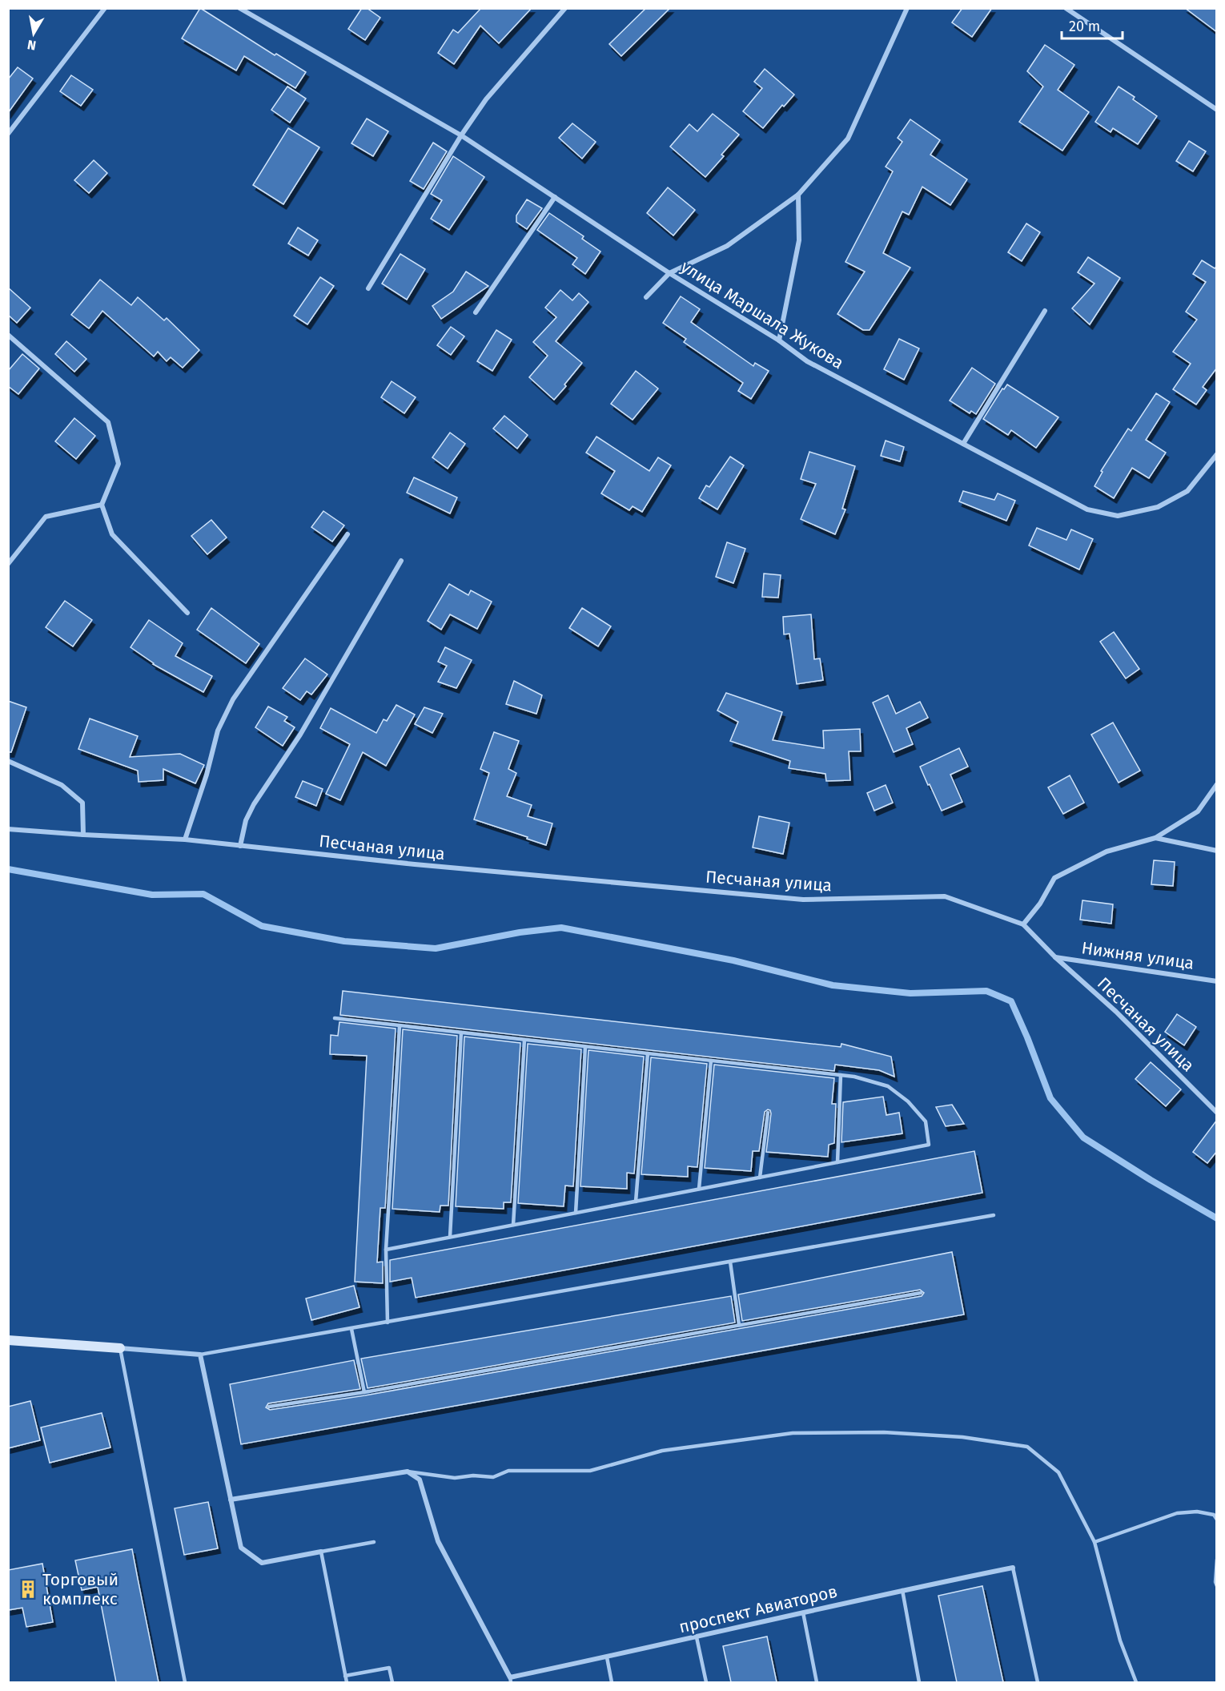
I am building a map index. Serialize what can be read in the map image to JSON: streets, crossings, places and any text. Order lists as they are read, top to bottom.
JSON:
{
  "streets": {
    "street": [
      "улица Маршала Жукова",
      "Песчаная улица",
      "Нижняя улица",
      "проспект Авиаторов"
    ]
  },
  "crossings": [
    ["Песчаная улица", "Нижняя улица"]
  ],
  "places": {
    "building": ["Торговый комплекс"]
  },
  "scale_bar": "20 m",
  "north": "bottom"
}
